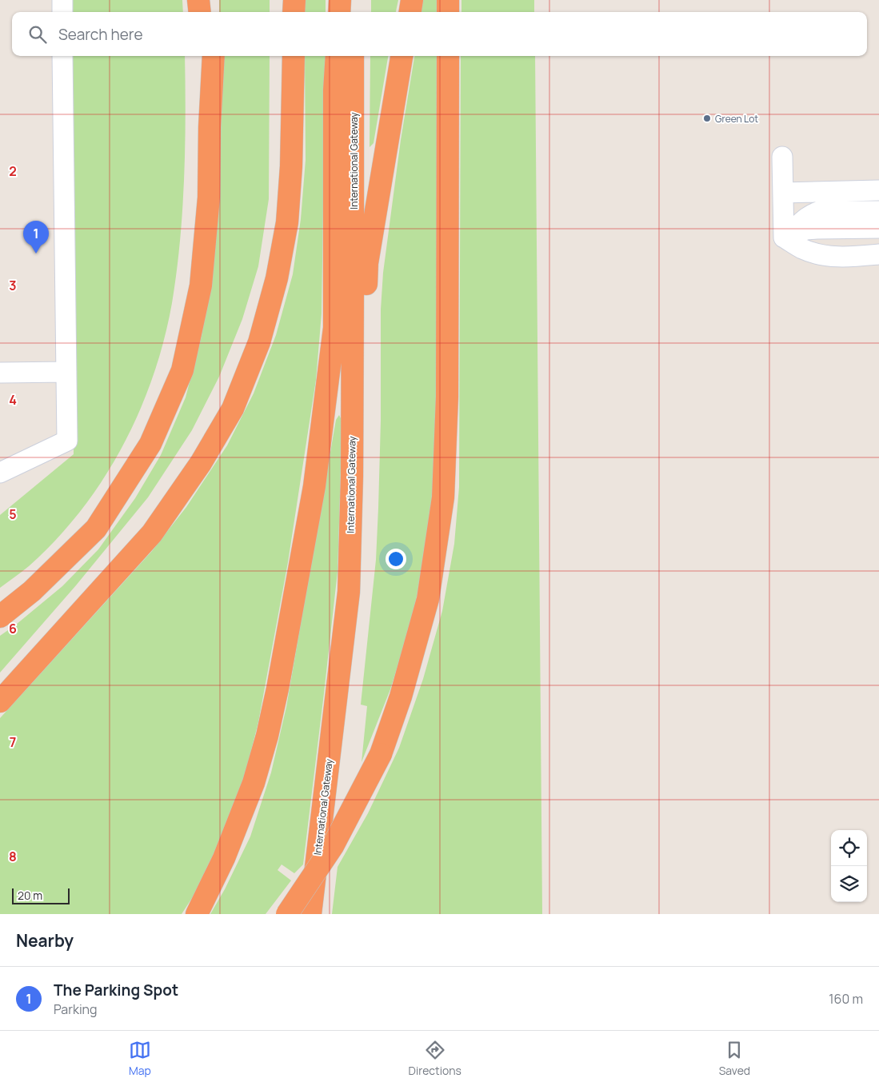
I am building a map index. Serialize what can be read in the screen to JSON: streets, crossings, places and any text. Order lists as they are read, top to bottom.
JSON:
{
  "streets": {
    "highway": ["International Gateway"]
  },
  "places": ["Green Lot"],
  "scale_bar": "20 m",
  "page": {
    "search": "Search here",
    "pins": "1",
    "scale": "20 m",
    "heading": "Nearby",
    "list": [
      {
        "mark": "1",
        "name": "The Parking Spot",
        "note": "Parking",
        "value": "160 m"
      }
    ],
    "nav": ["Map", "Directions", "Saved"]
  },
  "grid": {
    "rows": [
      "2",
      "3",
      "4",
      "5",
      "6",
      "7",
      "8"
    ]
  }
}
